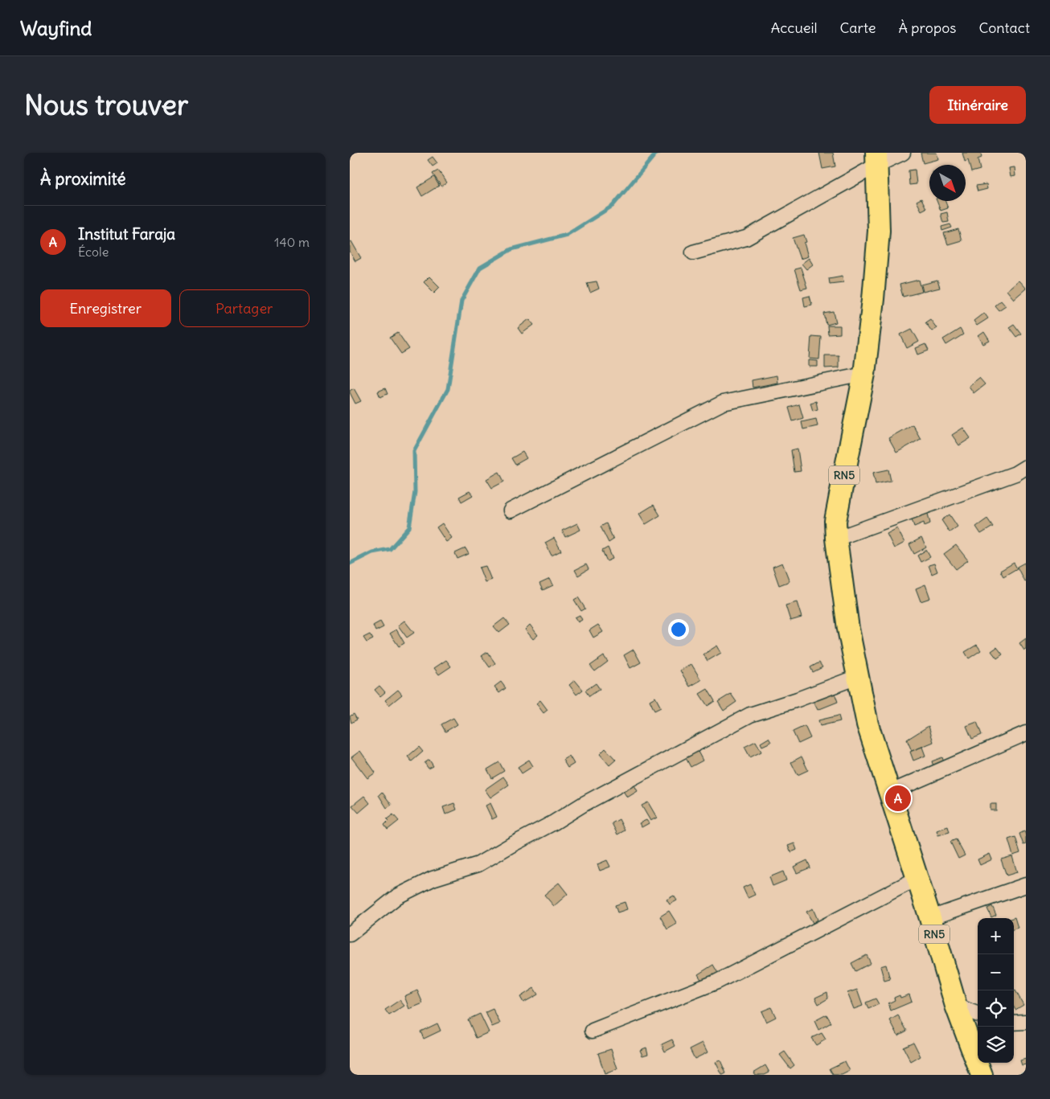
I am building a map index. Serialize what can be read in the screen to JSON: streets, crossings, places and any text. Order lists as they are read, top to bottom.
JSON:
{
  "streets": {
    "highway": ["RN5"]
  },
  "north": "bottom right",
  "page": {
    "header": "Wayfind",
    "nav": [
      "Accueil",
      "Carte",
      "À propos",
      "Contact"
    ],
    "buttons": [
      "Itinéraire",
      ["Enregistrer", "Partager"]
    ],
    "title": "Nous trouver",
    "heading": "À proximité",
    "list": [
      {
        "mark": "A",
        "name": "Institut Faraja",
        "note": "École",
        "value": "140 m"
      }
    ],
    "pins": "A",
    "map_buttons": ["+", "−"]
  }
}
